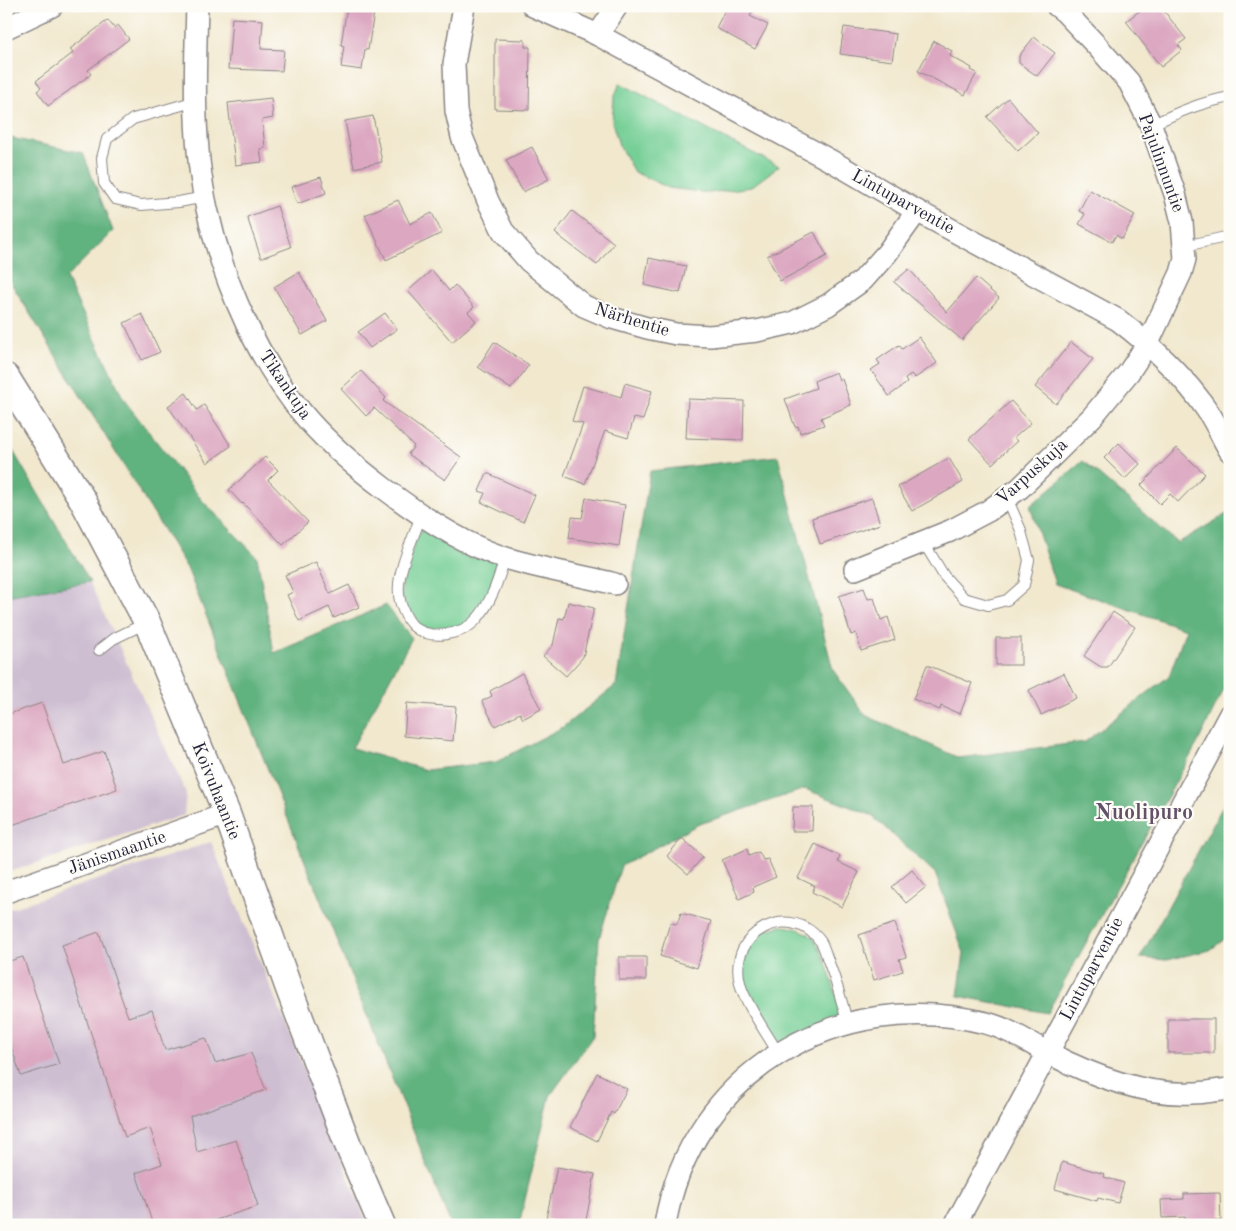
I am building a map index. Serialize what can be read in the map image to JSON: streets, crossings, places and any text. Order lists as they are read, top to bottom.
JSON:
{
  "streets": {
    "street": [
      "Pajulinnuntie",
      "Lintuparventie",
      "Närhentie",
      "Tikankuja",
      "Varpuskuja",
      "Koivuhaantie",
      "Jänismaantie"
    ]
  },
  "crossings": [
    ["Pajulinnuntie", "Lintuparventie"],
    ["Pajulinnuntie", "Varpuskuja"],
    ["Lintuparventie", "Närhentie"],
    ["Lintuparventie", "Varpuskuja"],
    ["Koivuhaantie", "Jänismaantie"]
  ],
  "districts": ["Nuolipuro"]
}
